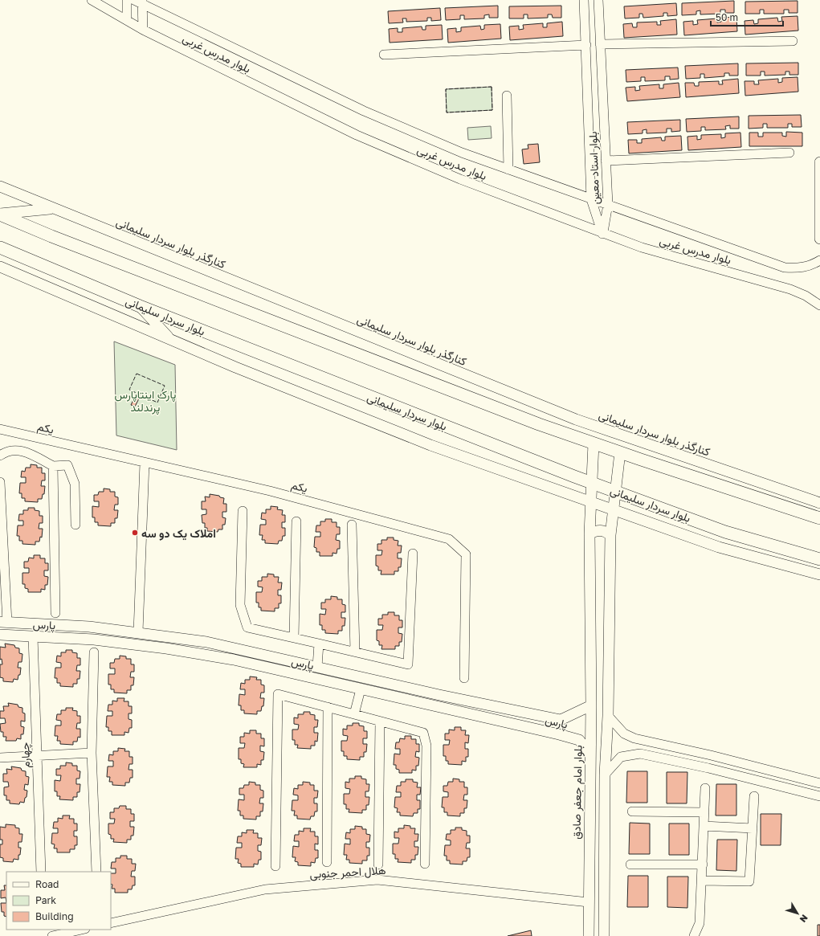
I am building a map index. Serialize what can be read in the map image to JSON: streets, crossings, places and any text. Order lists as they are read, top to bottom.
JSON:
{
  "streets": {
    "main road": ["بلوار سردار سلیمانی"],
    "street": [
      "بلوار مدرس غربی",
      "بلوار استاد معین",
      "کنارگذر بلوار سردار سلیمانی",
      "یکم",
      "پارس",
      "چهارم",
      "بلوار امام جعفر صادق",
      "هلال احمر جنوبی"
    ]
  },
  "crossings": [
    ["بلوار مدرس غربی", "بلوار استاد معین"],
    ["بلوار سردار سلیمانی", "بلوار امام جعفر صادق"],
    ["پارس", "چهارم"],
    ["پارس", "بلوار امام جعفر صادق"],
    ["بلوار امام جعفر صادق", "هلال احمر جنوبی"]
  ],
  "parks": ["پارک اینتاپارس پرندلند"],
  "places": ["املاک یک دو سه"],
  "legend": ["Road", "Park", "Building"],
  "scale_bar": "50 m",
  "north": "bottom right"
}
